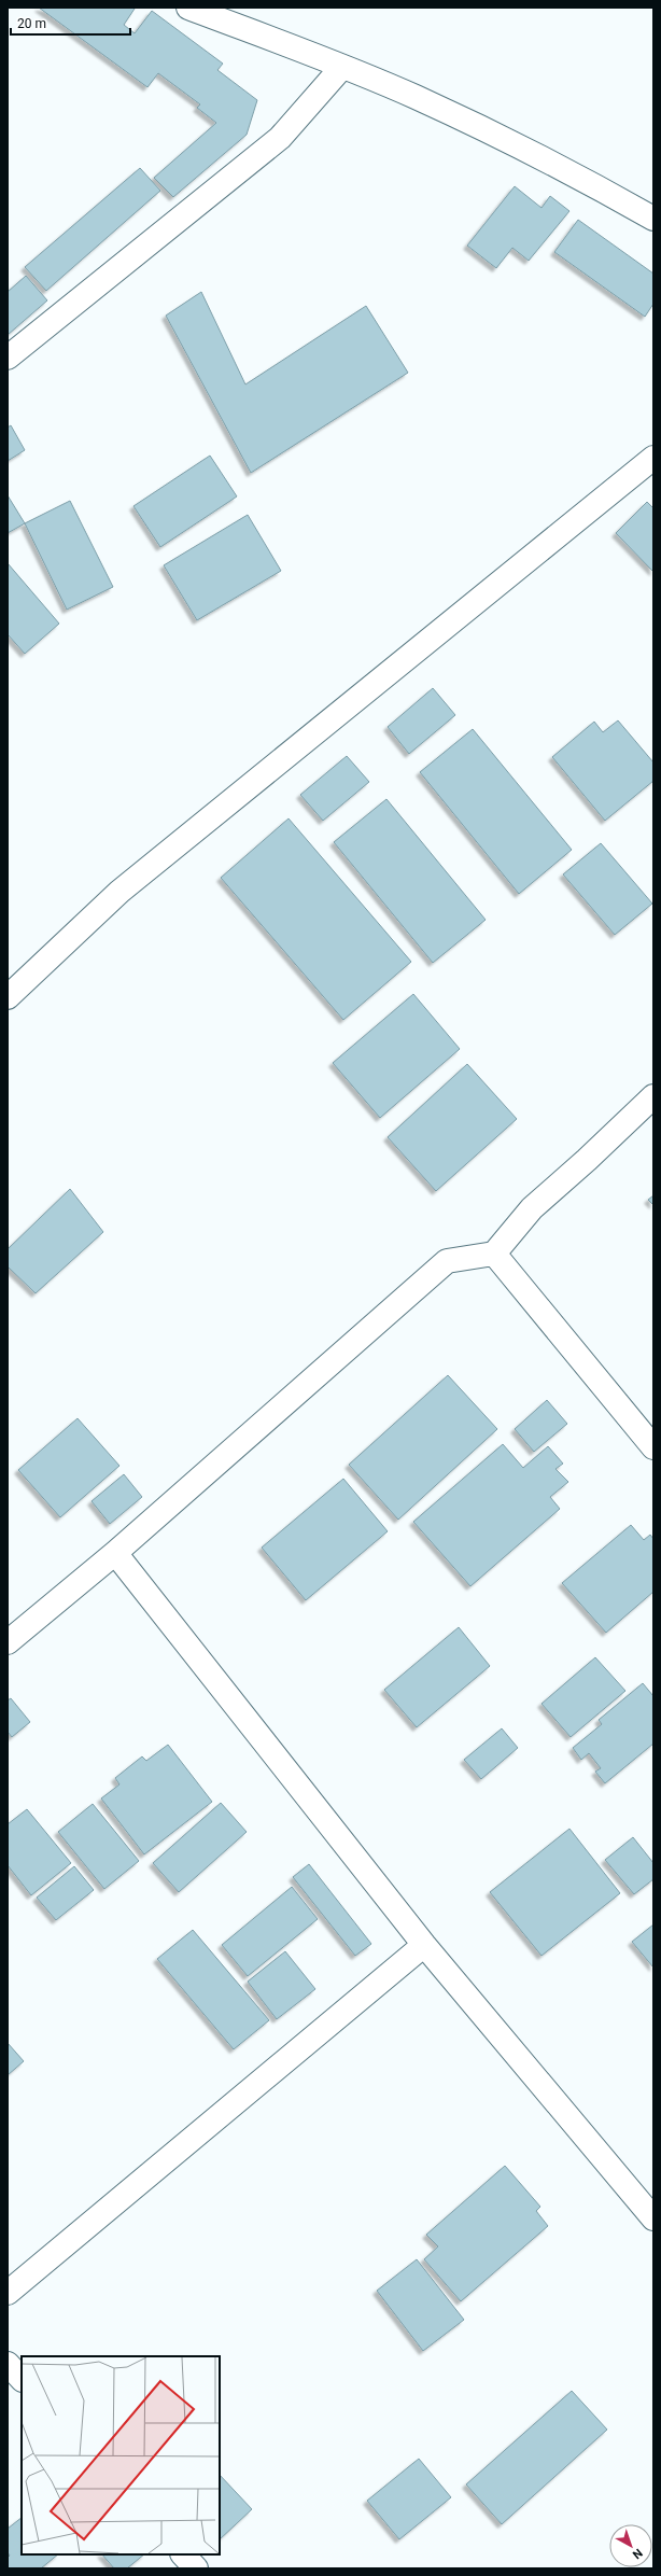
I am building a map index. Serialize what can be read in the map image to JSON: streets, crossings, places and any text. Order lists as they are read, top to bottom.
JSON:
{
  "scale_bar": "20 m",
  "north": "bottom right"
}
